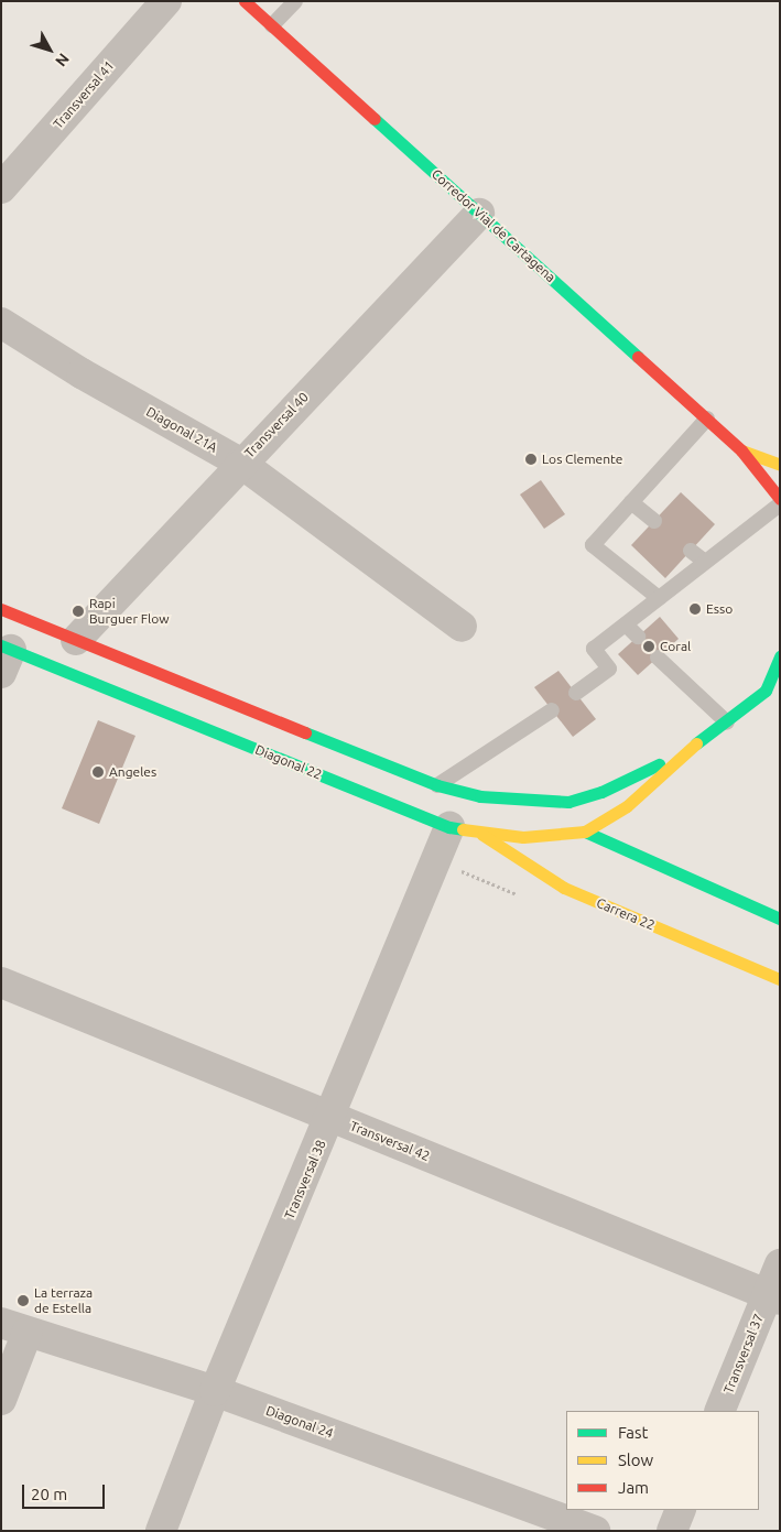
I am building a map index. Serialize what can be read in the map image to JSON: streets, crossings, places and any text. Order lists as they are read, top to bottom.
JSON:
{
  "streets": {
    "main road": ["Corredor Vial de Cartagena", "Diagonal 22", "Carrera 22"],
    "street": [
      "Transversal 41",
      "Transversal 40",
      "Diagonal 21A",
      "Transversal 42",
      "Transversal 38",
      "Transversal 37",
      "Diagonal 24"
    ]
  },
  "crossings": [
    ["Corredor Vial de Cartagena", "Transversal 40"],
    ["Transversal 40", "Diagonal 21A"],
    ["Diagonal 22", "Carrera 22"],
    ["Diagonal 22", "Transversal 38"],
    ["Transversal 42", "Transversal 38"],
    ["Transversal 42", "Transversal 37"],
    ["Transversal 38", "Diagonal 24"]
  ],
  "places": [
    "Los Clemente",
    "Esso",
    "Rapi Burguer Flow",
    "Coral",
    "Angeles",
    "La terraza de Estella"
  ],
  "legend": ["Fast", "Slow", "Jam"],
  "scale_bar": "20 m",
  "north": "bottom right"
}
